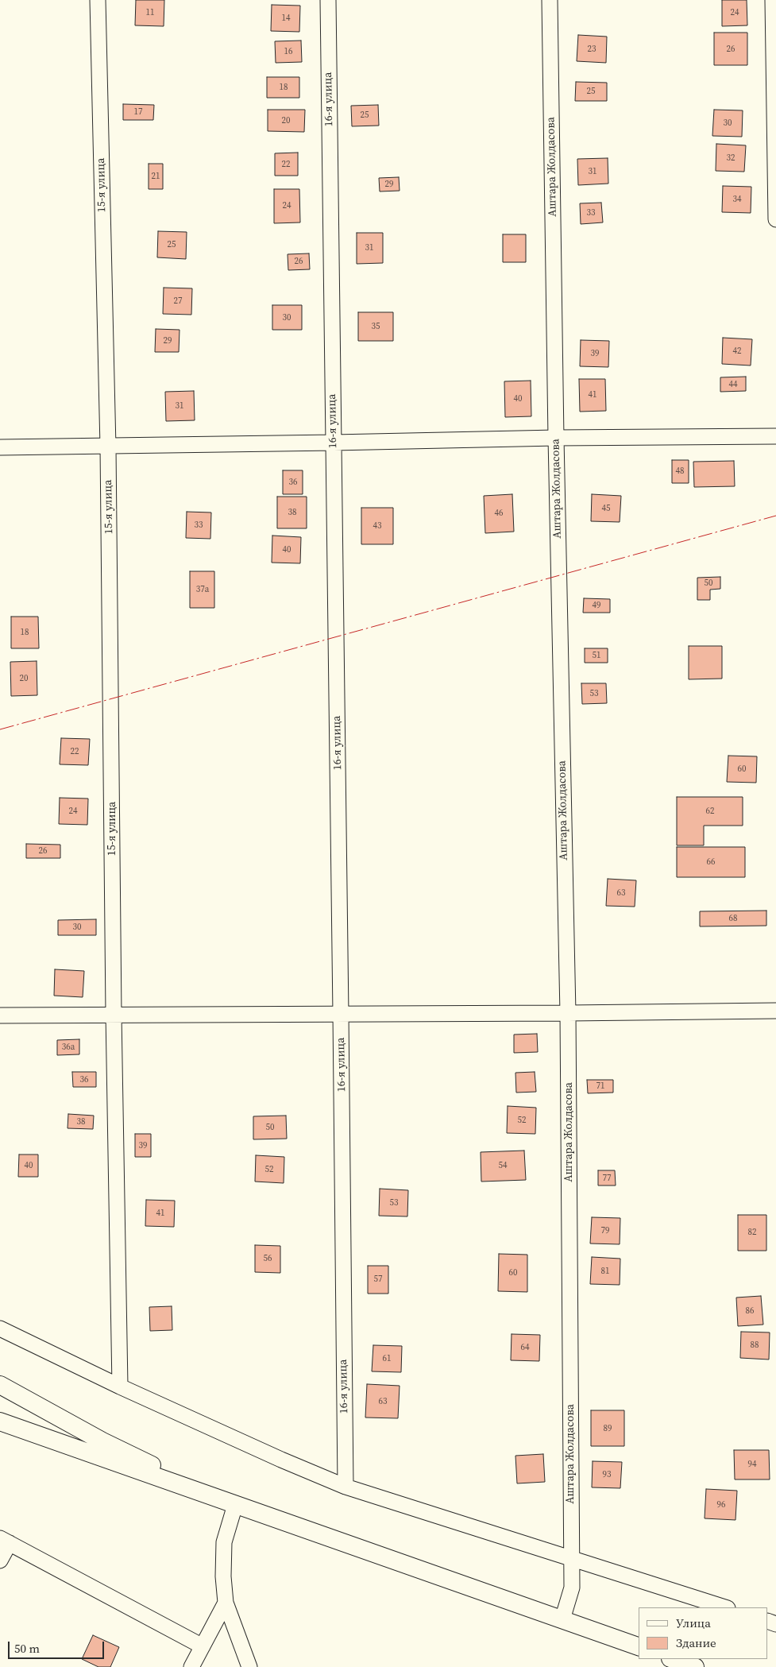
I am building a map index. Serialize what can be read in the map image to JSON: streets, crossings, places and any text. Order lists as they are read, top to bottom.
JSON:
{
  "streets": {
    "street": ["16-я улица", "Аштара Жолдасова", "15-я улица"]
  },
  "house_numbers": [
    "11",
    "24",
    "14",
    "23",
    "26",
    "16",
    "18",
    "25",
    "17",
    "25",
    "20",
    "30",
    "32",
    "22",
    "31",
    "21",
    "29",
    "34",
    "24",
    "33",
    "25",
    "31",
    "26",
    "27",
    "30",
    "35",
    "29",
    "42",
    "39",
    "44",
    "41",
    "40",
    "31",
    "48",
    "36",
    "45",
    "38",
    "46",
    "33",
    "43",
    "40",
    "50",
    "37а",
    "49",
    "18",
    "51",
    "20",
    "53",
    "22",
    "60",
    "24",
    "62",
    "26",
    "66",
    "63",
    "68",
    "30",
    "36а",
    "36",
    "71",
    "52",
    "38",
    "50",
    "39",
    "40",
    "54",
    "52",
    "77",
    "53",
    "41",
    "79",
    "82",
    "56",
    "81",
    "60",
    "57",
    "86",
    "88",
    "64",
    "61",
    "63",
    "89",
    "94",
    "93",
    "96"
  ],
  "legend": ["Улица", "Здание"],
  "scale_bar": "50 m"
}
